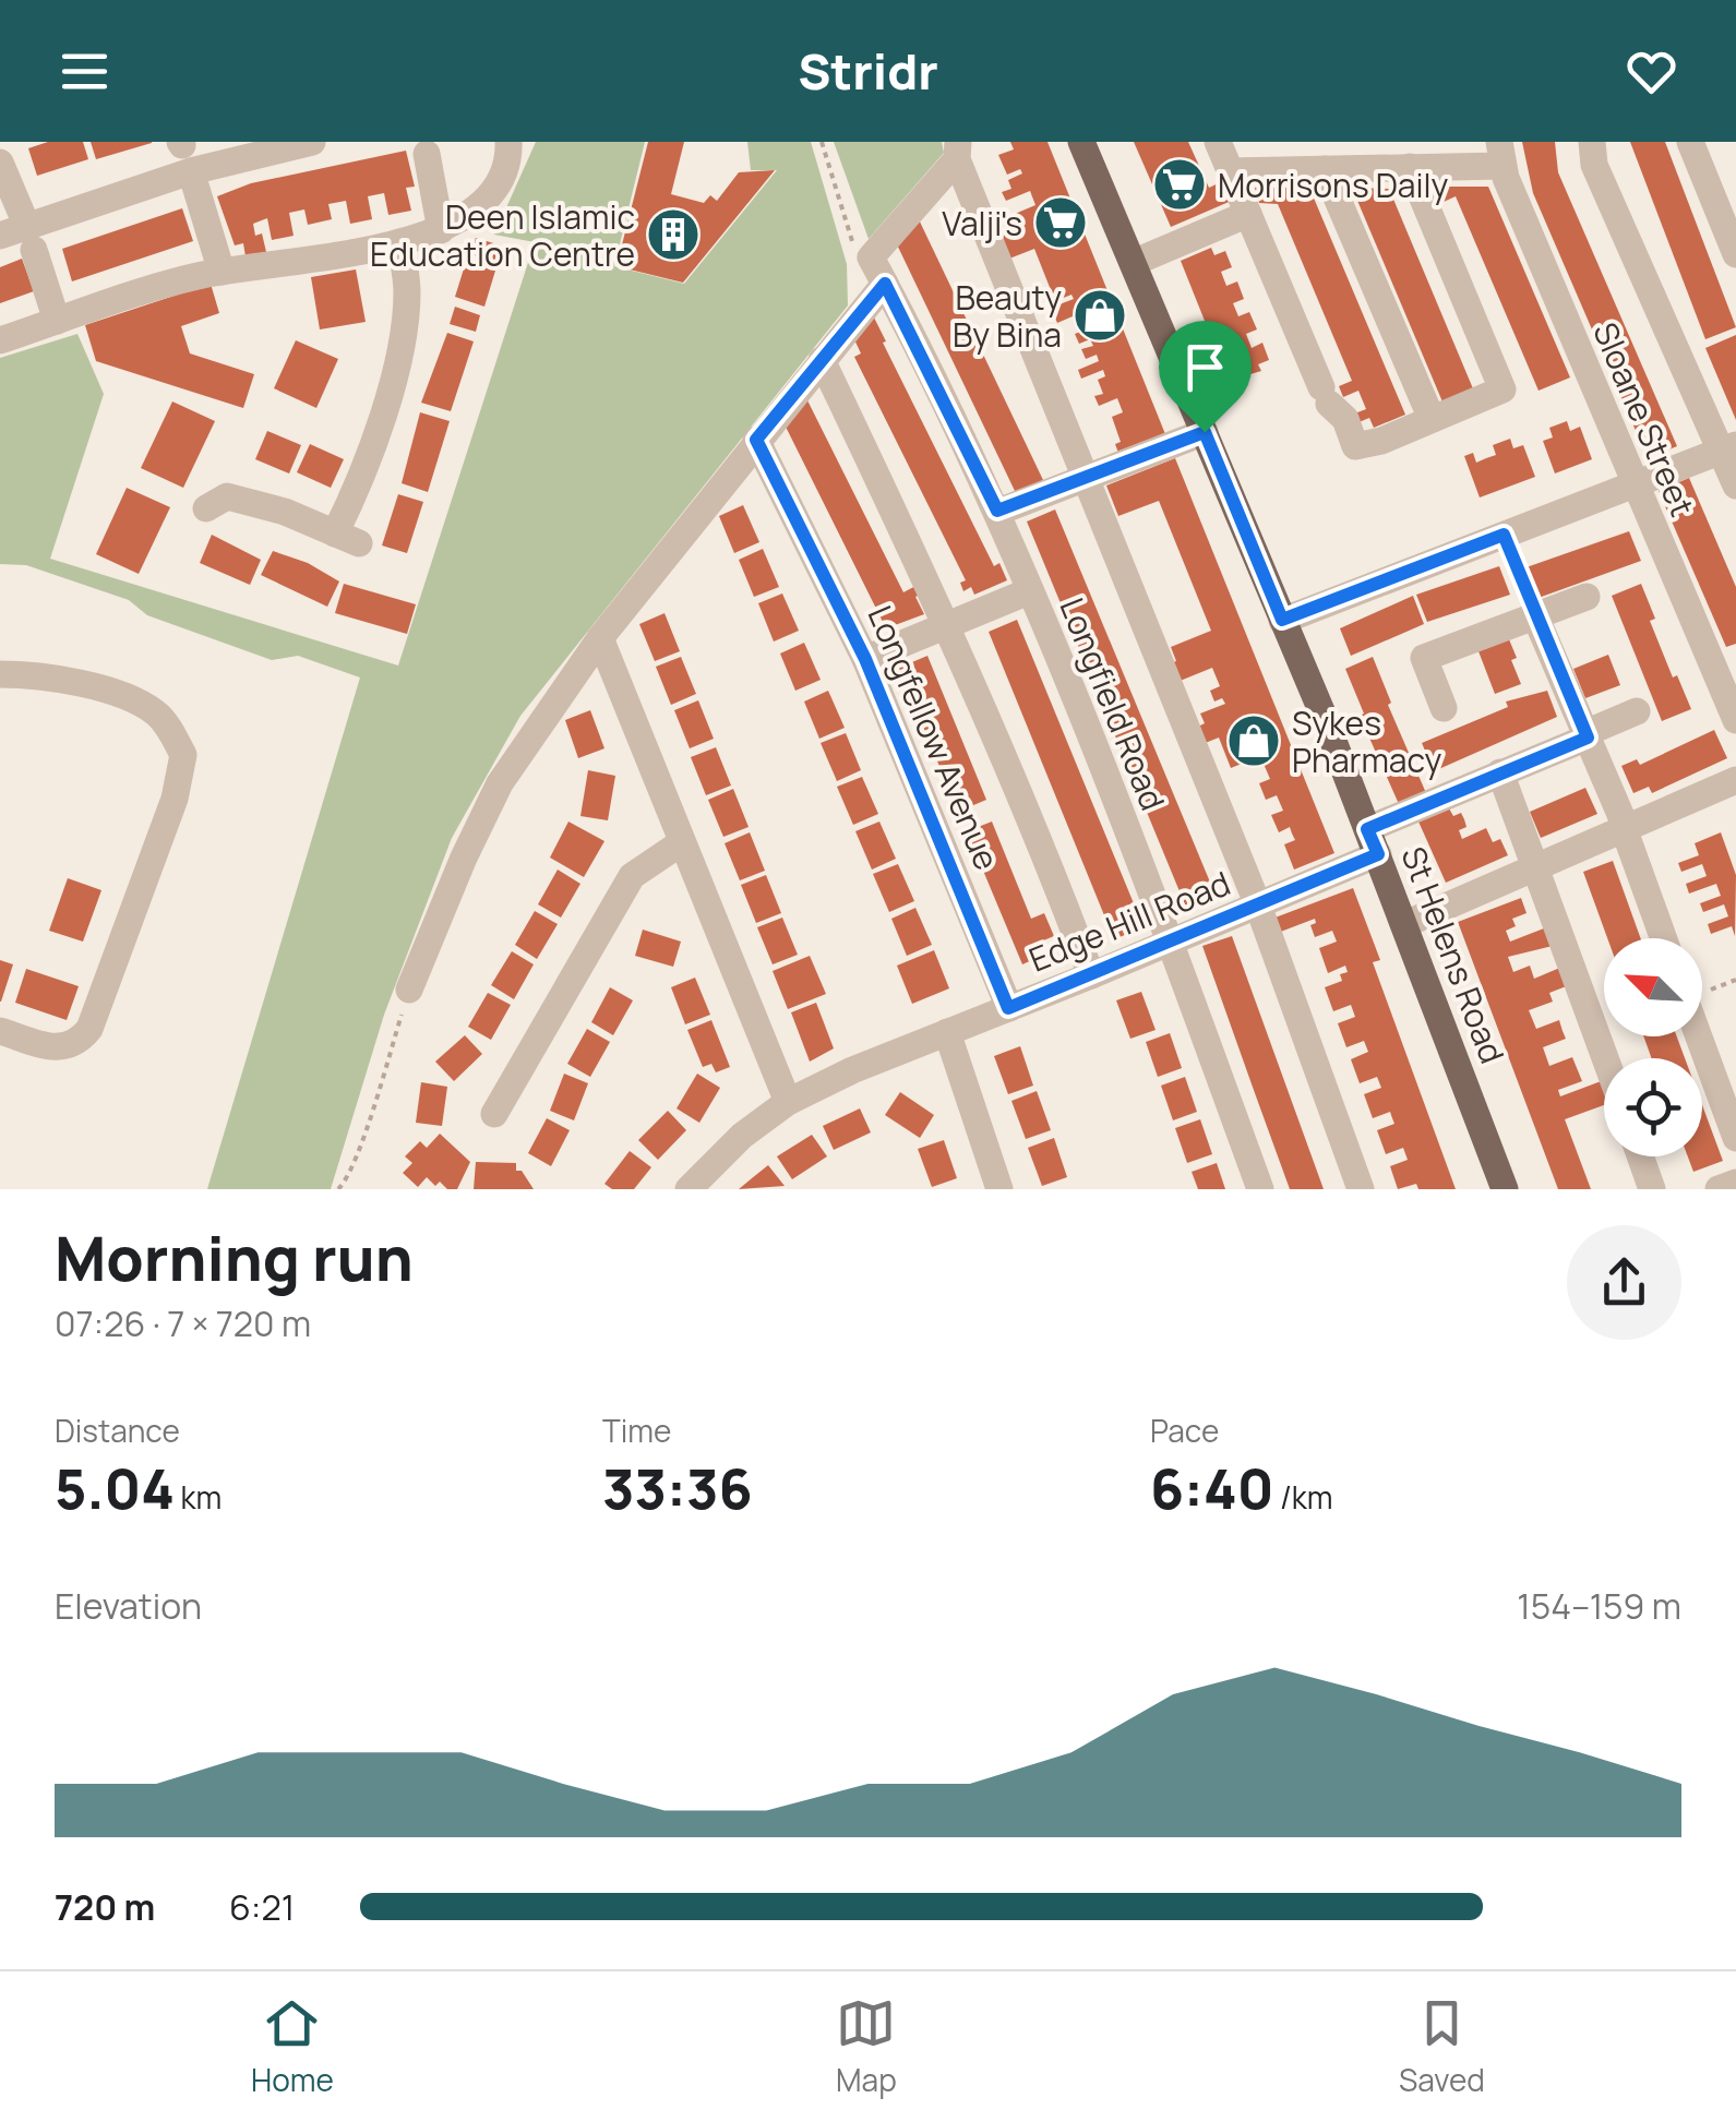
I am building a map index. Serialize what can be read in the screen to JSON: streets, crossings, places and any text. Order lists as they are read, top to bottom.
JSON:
{
  "streets": {
    "main road": ["St Helens Road"],
    "street": [
      "Sloane Street",
      "Longfield Road",
      "Longfellow Avenue",
      "Edge Hill Road"
    ]
  },
  "crossings": [
    ["Longfield Road", "Edge Hill Road"],
    ["Longfellow Avenue", "Edge Hill Road"],
    ["Edge Hill Road", "St Helens Road"]
  ],
  "places": {
    "supermarket": ["Morrisons Daily", "Valji's"],
    "building": ["Deen Islamic Education Centre"],
    "shop": ["Beauty By Bina", "Sykes Pharmacy"]
  },
  "north": "top left",
  "page": {
    "header": "Stridr",
    "heading": ["Morning run", "07:26 · 7 × 720 m"],
    "stats": [
      ["Distance", "5.04 km"],
      ["Time", "33:36"],
      ["Pace", "6:40 /km"]
    ],
    "chart": ["Elevation", "154–159 m"],
    "list": [
      {
        "name": "720 m",
        "note": "6:21"
      }
    ],
    "tabs": ["Home", "Map", "Saved"]
  }
}
